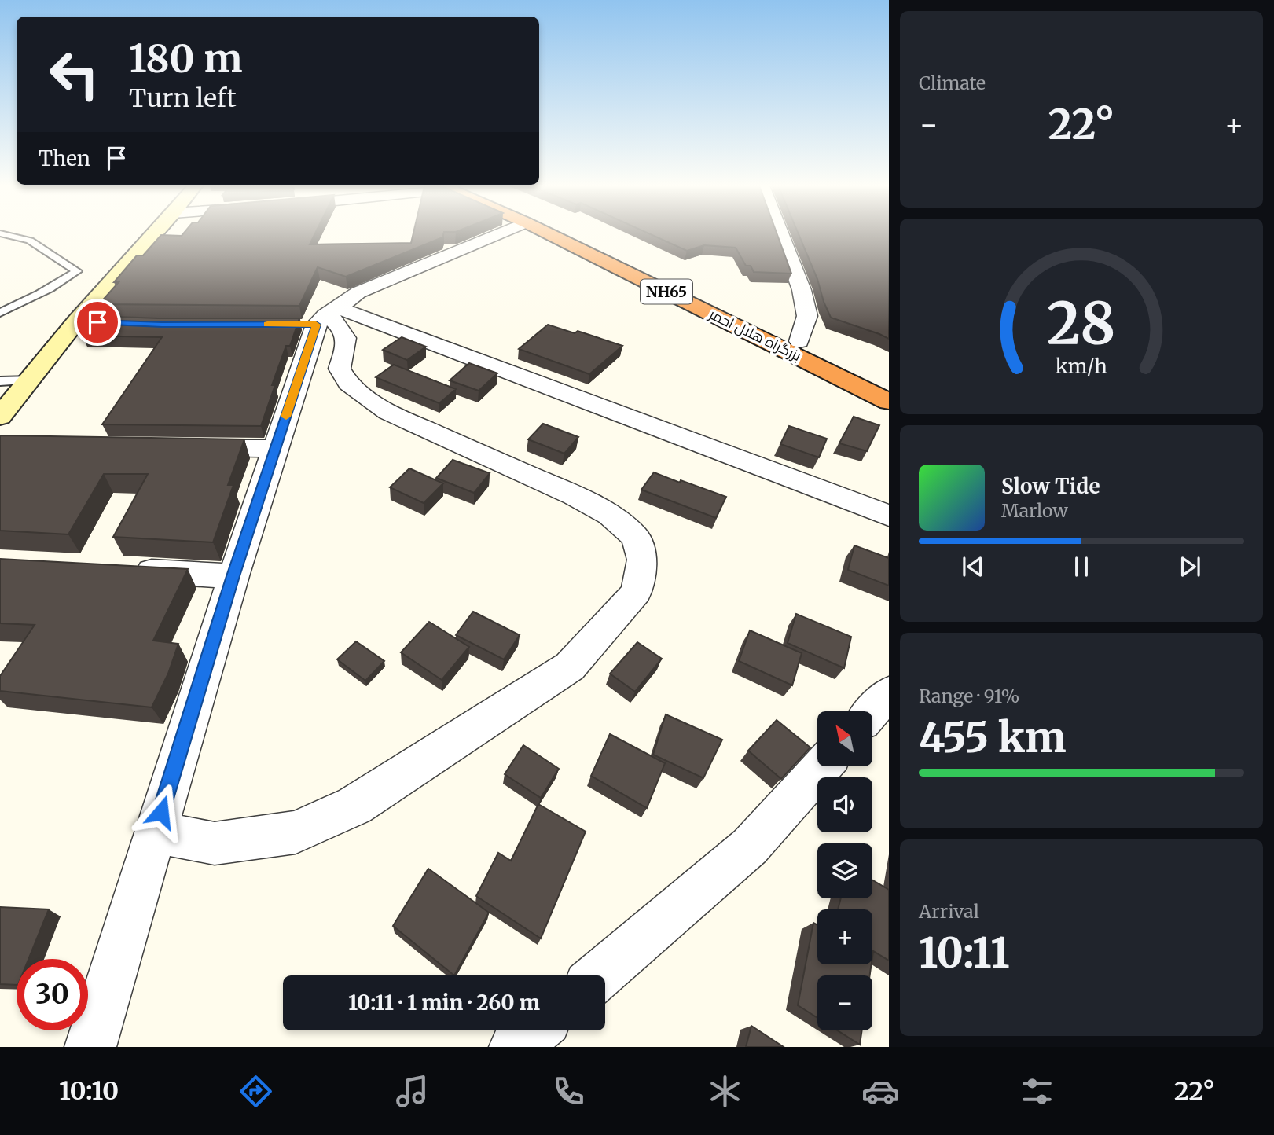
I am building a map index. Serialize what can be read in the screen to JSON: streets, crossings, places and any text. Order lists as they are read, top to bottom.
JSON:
{
  "streets": {
    "highway": ["NH65", "بزرگراه هلال احمر"]
  },
  "north": "top left",
  "page": {
    "tile": [
      "Climate",
      ["Range · 91%", "455 km"],
      ["Arrival", "10:11"]
    ],
    "turn": ["180 m", "Turn left"],
    "heat": ["−", "22°", "+"],
    "then": "Then",
    "song": ["Slow Tide", "Marlow"],
    "map_buttons": ["+", "−"],
    "limit": "30",
    "trip": "10:11 · 1 min · 260 m",
    "tabs": ["10:10", "22°"],
    "gauge": ["28", "km/h"]
  }
}
